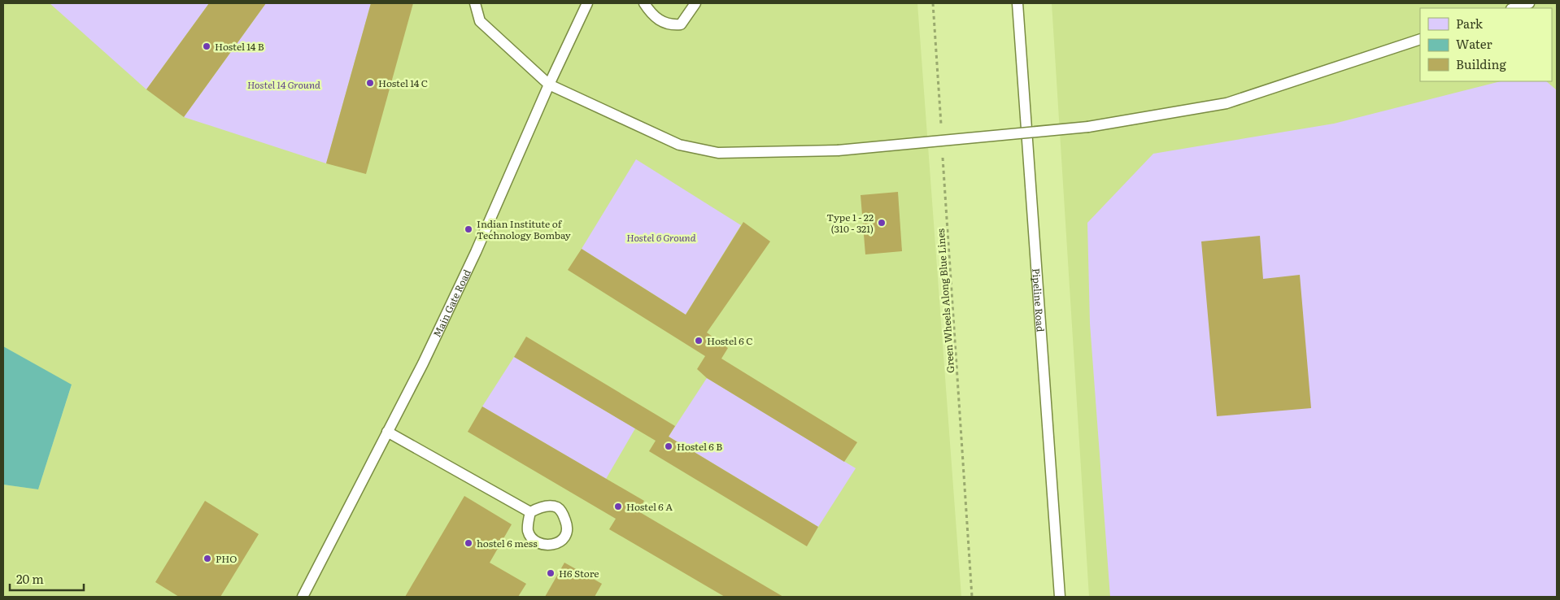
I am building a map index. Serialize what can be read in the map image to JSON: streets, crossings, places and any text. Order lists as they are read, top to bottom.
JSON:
{
  "streets": {
    "lane": ["Pipeline Road", "Main Gate Road"],
    "path": ["Green Wheels Along Blue Lines"]
  },
  "parks": ["Hostel 14 Ground", "Hostel 6 Ground"],
  "places": [
    "Hostel 14 B",
    "Hostel 14 C",
    "Type 1 - 22 (310 - 321)",
    "Indian Institute of Technology Bombay",
    "Hostel 6 C",
    "Hostel 6 B",
    "Hostel 6 A",
    "hostel 6 mess",
    "PHO",
    "H6 Store"
  ],
  "legend": ["Park", "Water", "Building"],
  "scale_bar": "20 m"
}
